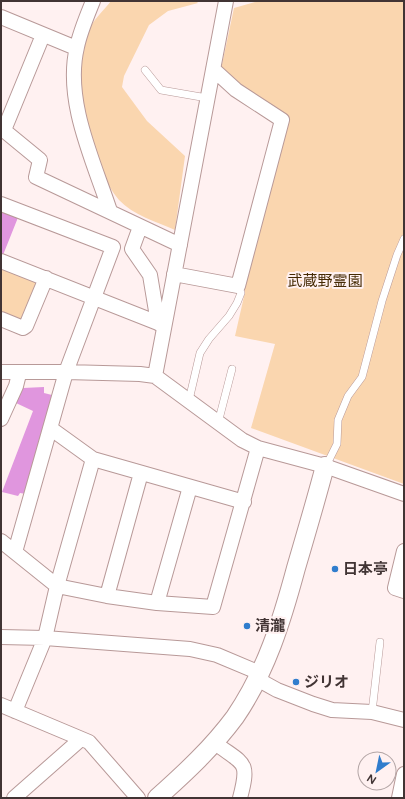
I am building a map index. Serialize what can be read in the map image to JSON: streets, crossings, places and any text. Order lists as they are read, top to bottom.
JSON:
{
  "parks": ["武蔵野霊園"],
  "places": ["日本亭", "清瀧", "ジリオ"],
  "north": "bottom left"
}
